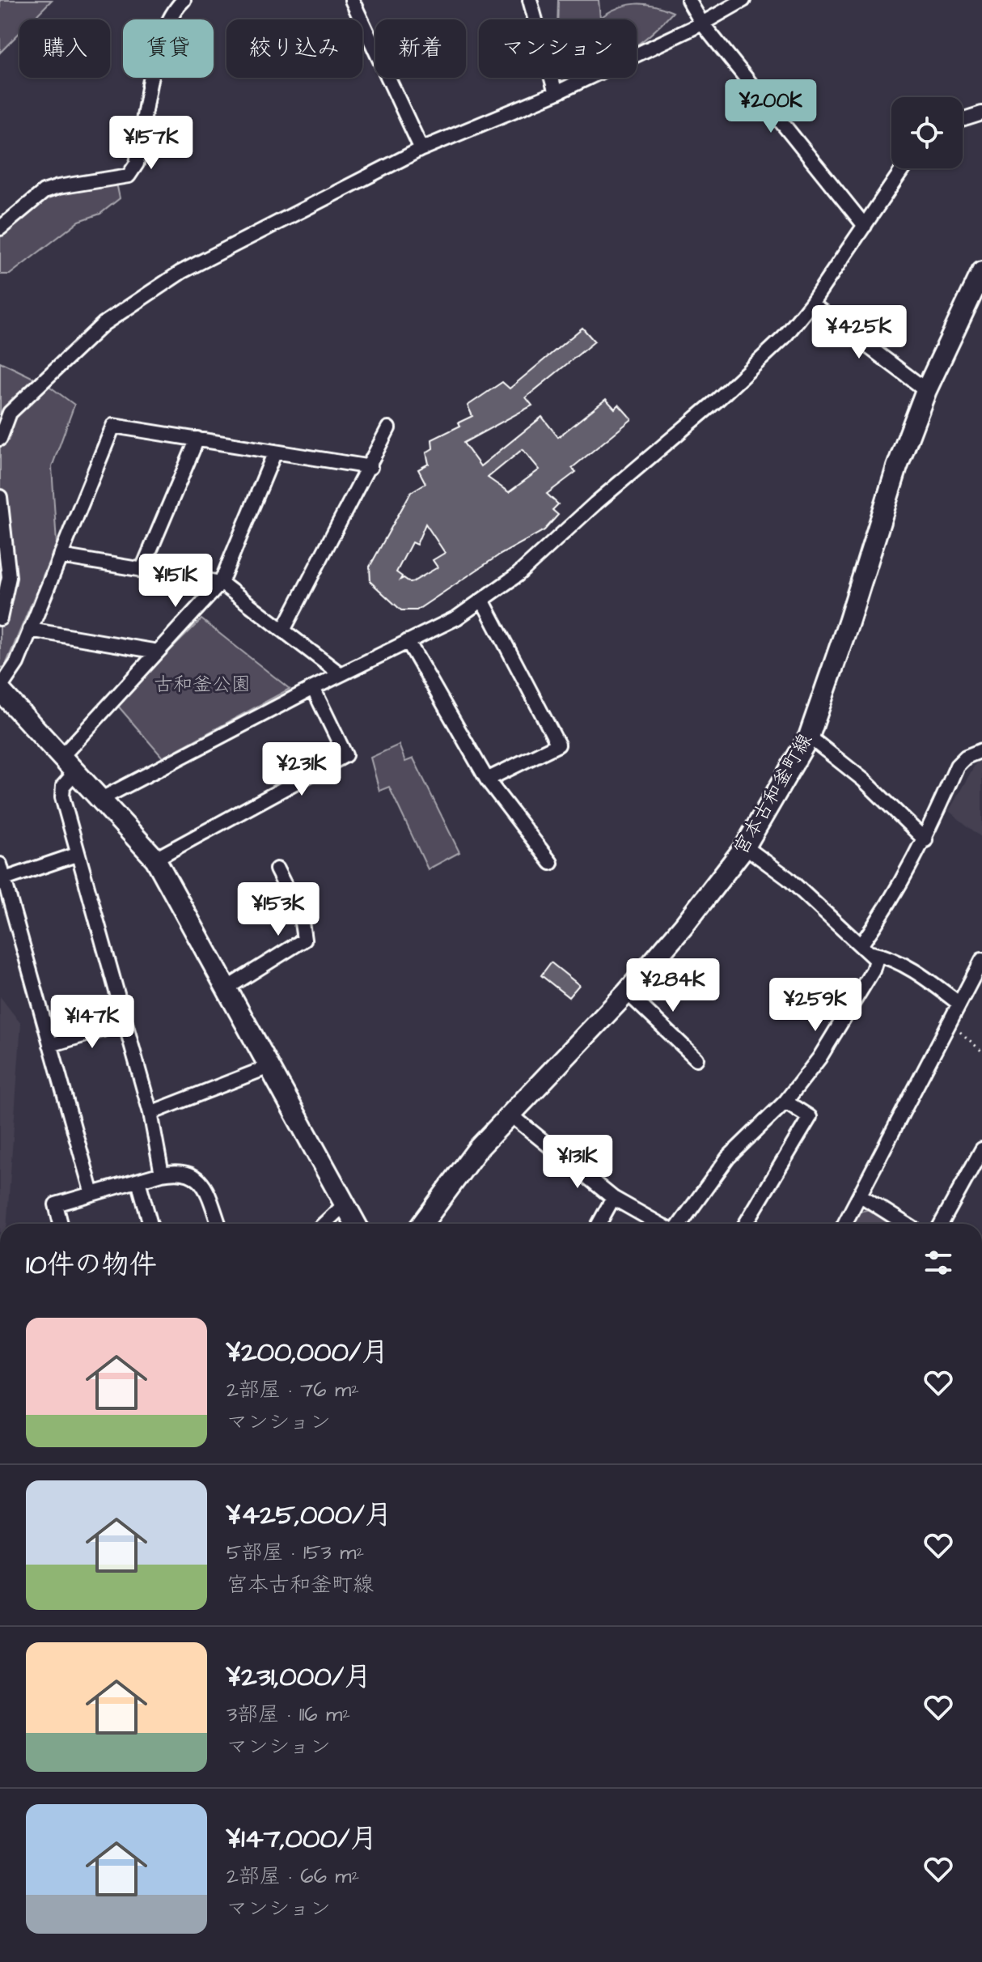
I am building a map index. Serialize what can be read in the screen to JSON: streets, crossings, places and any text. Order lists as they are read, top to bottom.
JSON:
{
  "streets": {
    "street": ["宮本古和釜町線"]
  },
  "parks": ["古和釜公園"],
  "page": {
    "chip": [
      "購入",
      "賃貸",
      "絞り込み",
      "新着",
      "マンション"
    ],
    "price": [
      "¥200K",
      "¥157K",
      "¥425K",
      "¥151K",
      "¥231K",
      "¥153K",
      "¥284K",
      "¥259K",
      "¥147K",
      "¥131K"
    ],
    "heading": "10件の物件",
    "list": [
      {
        "name": "¥200,000/月",
        "note": "2部屋 · 76 m² · マンション"
      },
      {
        "name": "¥425,000/月",
        "note": "5部屋 · 153 m² · 宮本古和釜町線"
      },
      {
        "name": "¥231,000/月",
        "note": "3部屋 · 116 m² · マンション"
      },
      {
        "name": "¥147,000/月",
        "note": "2部屋 · 66 m² · マンション"
      }
    ]
  }
}
